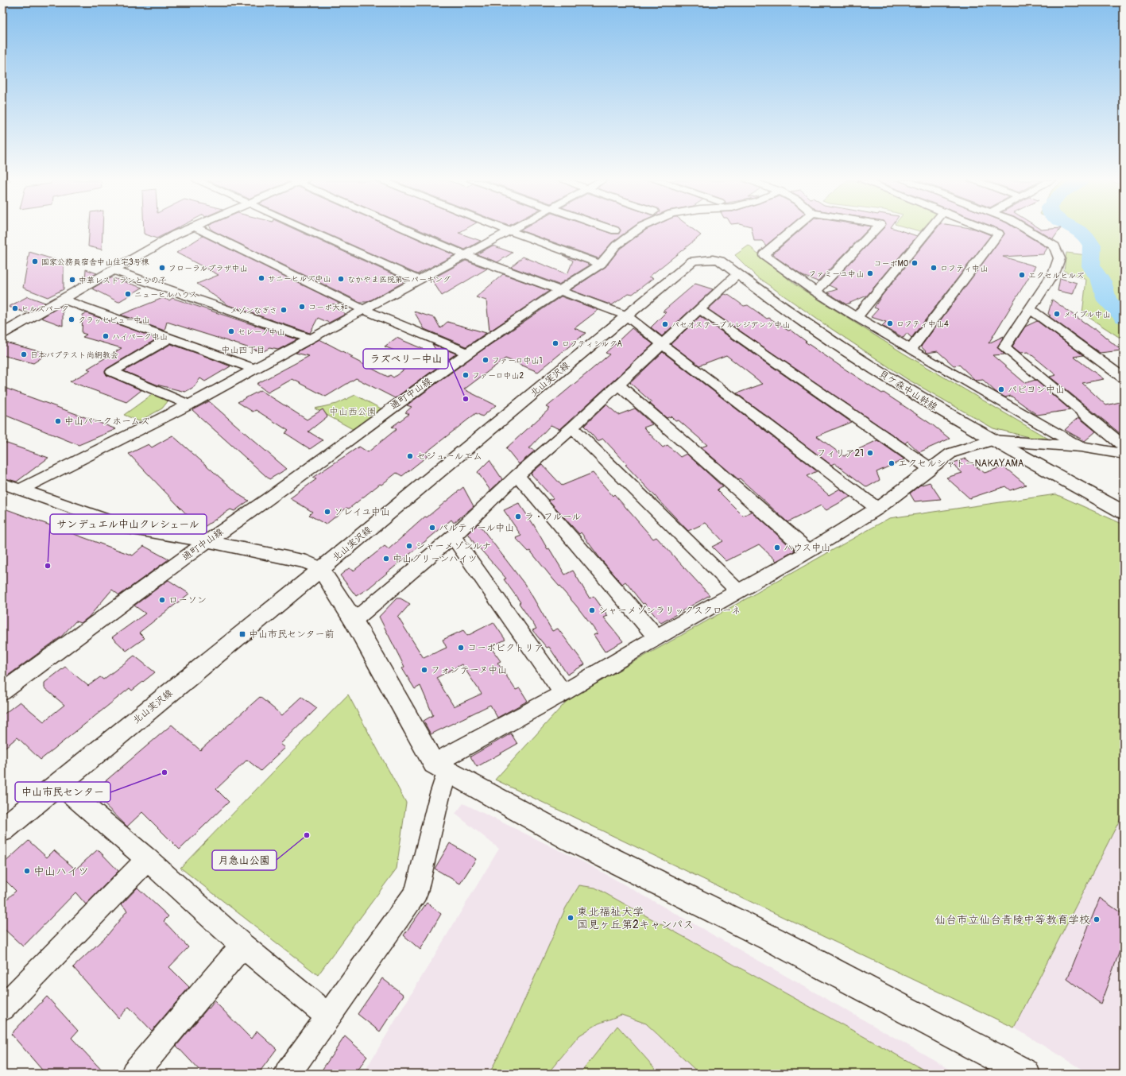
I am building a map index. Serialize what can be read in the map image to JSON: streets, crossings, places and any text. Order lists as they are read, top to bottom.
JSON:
{
  "streets": {
    "street": ["北山実沢線", "貝ケ森中山幹線", "通町中山線"]
  },
  "crossings": [
    ["北山実沢線", "貝ケ森中山幹線"]
  ],
  "districts": ["中山四丁目"],
  "parks": ["中山西公園"],
  "places": {
    "other": [
      "国家公務員宿舎中山住宅3号棟",
      "コーポMO",
      "フローラルプラザ中山",
      "ロフティ中山",
      "ファミーユ中山",
      "エクセルヒルズ",
      "サニーヒルズ中山",
      "なかやま医院第二パーキング",
      "中華レストランとらの子",
      "ニューヒルハウス",
      "コーポ大和",
      "ヒルズパーク",
      "メゾンなぎさ",
      "メイプル中山",
      "クラッセビュー中山",
      "ロフティ中山4",
      "パセオステーブルレジデンツ中山",
      "セレーノ中山",
      "ハイパーク中山",
      "ロフティシルクA",
      "日本バプテスト尚絅教会",
      "ファーロ中山1",
      "ファーロ中山2",
      "パピヨン中山",
      "ラズベリー中山",
      "中山パークホームズ",
      "フィリア21",
      "セジュールエム",
      "エクセルシャトーNAKAYAMA",
      "ソレイユ中山",
      "ラ・フルール",
      "パルティール中山",
      "シャーメゾンルナ",
      "ハウス中山",
      "中山グリーンハイツ",
      "サンデュエル中山クレシェール",
      "ローソン",
      "シャーメゾンラリックスクローネ",
      "コーポビクトリア",
      "フォンテーヌ中山",
      "中山市民センター",
      "月急山公園",
      "中山ハイツ",
      "東北福祉大学 国見ヶ丘第2キャンパス",
      "仙台市立仙台青陵中等教育学校"
    ],
    "transit": ["中山市民センター前"]
  }
}
